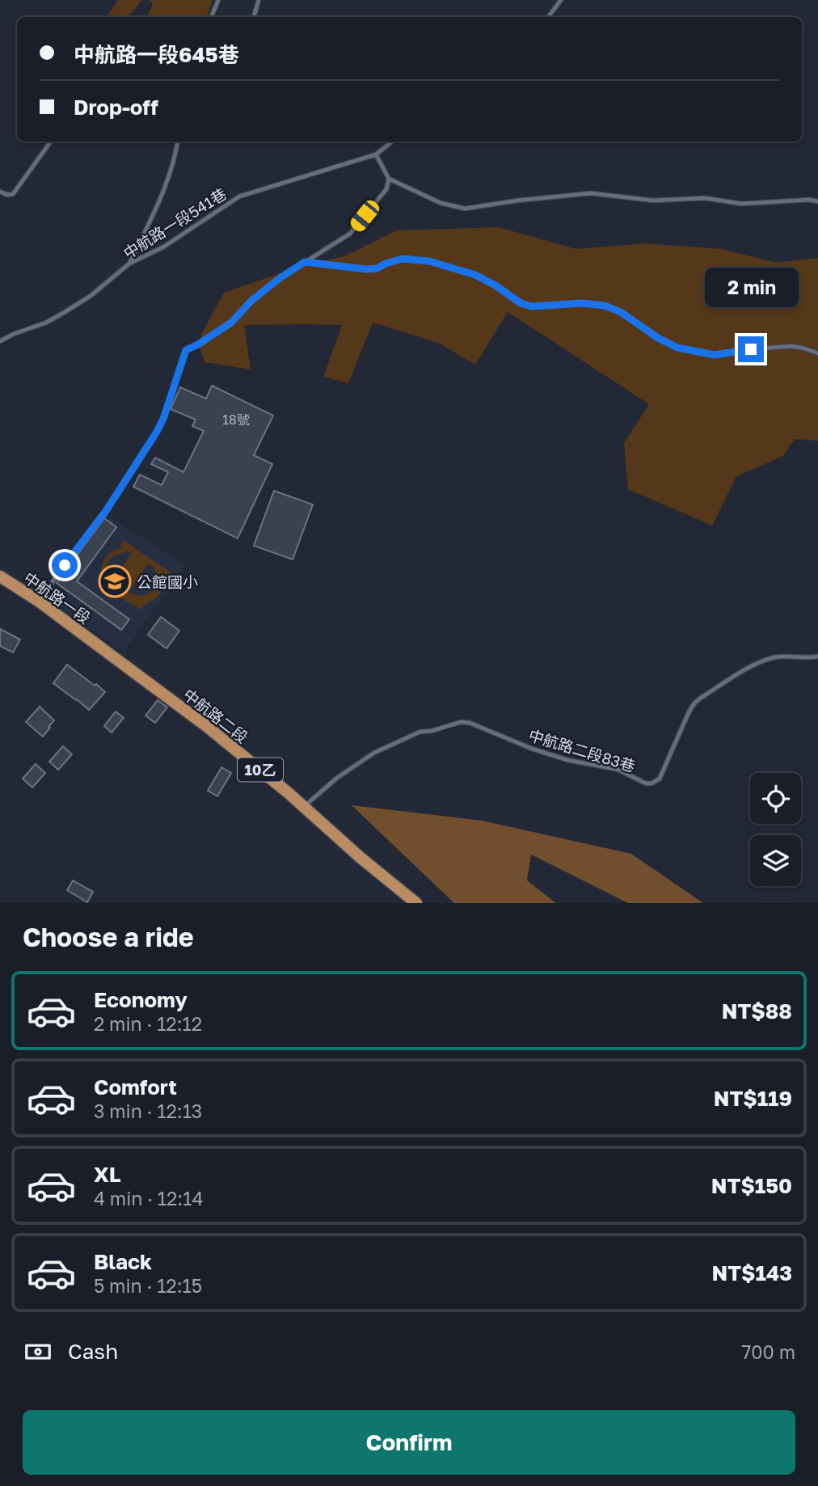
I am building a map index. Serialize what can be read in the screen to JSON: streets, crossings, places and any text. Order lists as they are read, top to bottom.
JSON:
{
  "streets": {
    "main road": ["中航路一段", "中航路二段", "10乙"],
    "lane": ["中航路一段541巷", "中航路二段83巷"]
  },
  "crossings": [
    ["中航路一段", "中航路二段"],
    ["中航路二段", "中航路二段83巷"]
  ],
  "places": {
    "school or university": ["公館國小"]
  },
  "house_numbers": ["18號"],
  "page": {
    "banner": ["中航路一段645巷", "Drop-off"],
    "bubble": "2 min",
    "heading": "Choose a ride",
    "list": [
      {
        "name": "Economy",
        "note": "2 min · 12:12",
        "value": "NT$88"
      },
      {
        "name": "Comfort",
        "note": "3 min · 12:13",
        "value": "NT$119"
      },
      {
        "name": "XL",
        "note": "4 min · 12:14",
        "value": "NT$150"
      },
      {
        "name": "Black",
        "note": "5 min · 12:15",
        "value": "NT$143"
      }
    ],
    "pay": ["Cash", "700 m"],
    "buttons": "Confirm"
  }
}
